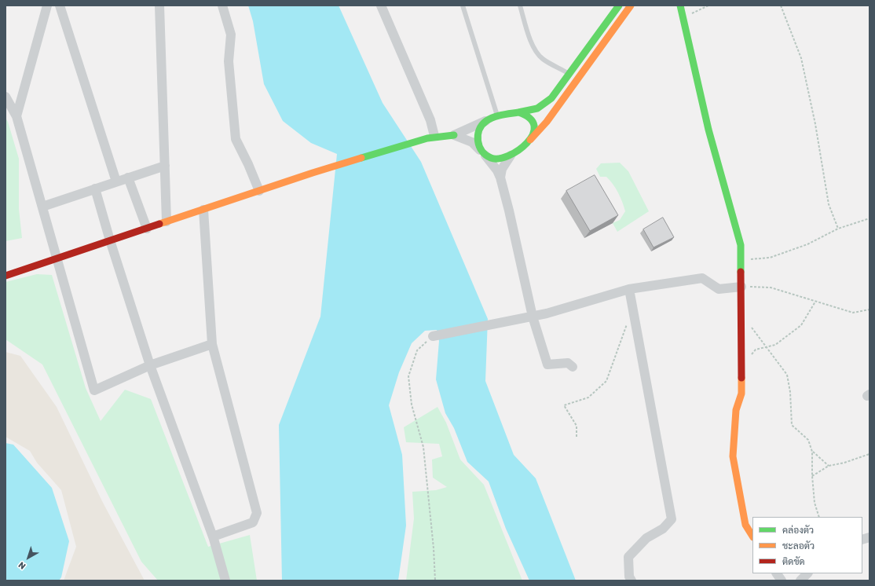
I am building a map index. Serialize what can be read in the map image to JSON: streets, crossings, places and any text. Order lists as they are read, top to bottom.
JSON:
{
  "legend": ["คล่องตัว", "ชะลอตัว", "ติดขัด"],
  "north": "bottom left"
}
